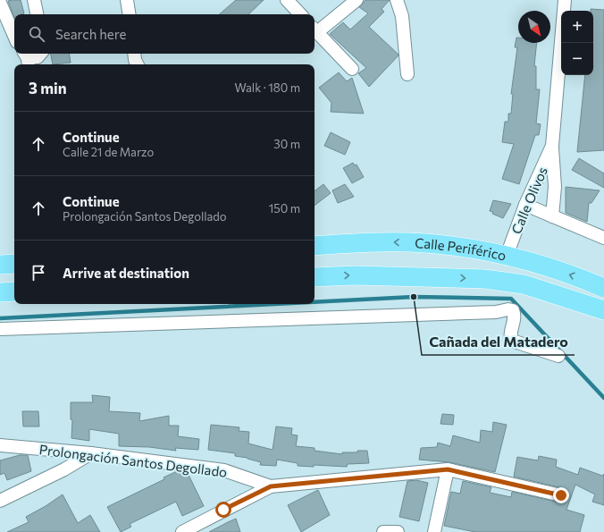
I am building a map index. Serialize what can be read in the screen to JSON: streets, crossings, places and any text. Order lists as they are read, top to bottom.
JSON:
{
  "streets": {
    "highway": ["Calle Periférico"],
    "street": ["Calle Olivos", "Prolongación Santos Degollado"]
  },
  "crossings": [
    ["Calle Olivos", "Calle Periférico"]
  ],
  "places": ["Cañada del Matadero"],
  "north": "bottom right",
  "page": {
    "map_buttons": ["+", "−"],
    "search": "Search here",
    "heading": ["3 min", "Walk · 180 m"],
    "list": [
      ["Continue", "Calle 21 de Marzo", "30 m"],
      ["Continue", "Prolongación Santos Degollado", "150 m"],
      "Arrive at destination"
    ]
  }
}
